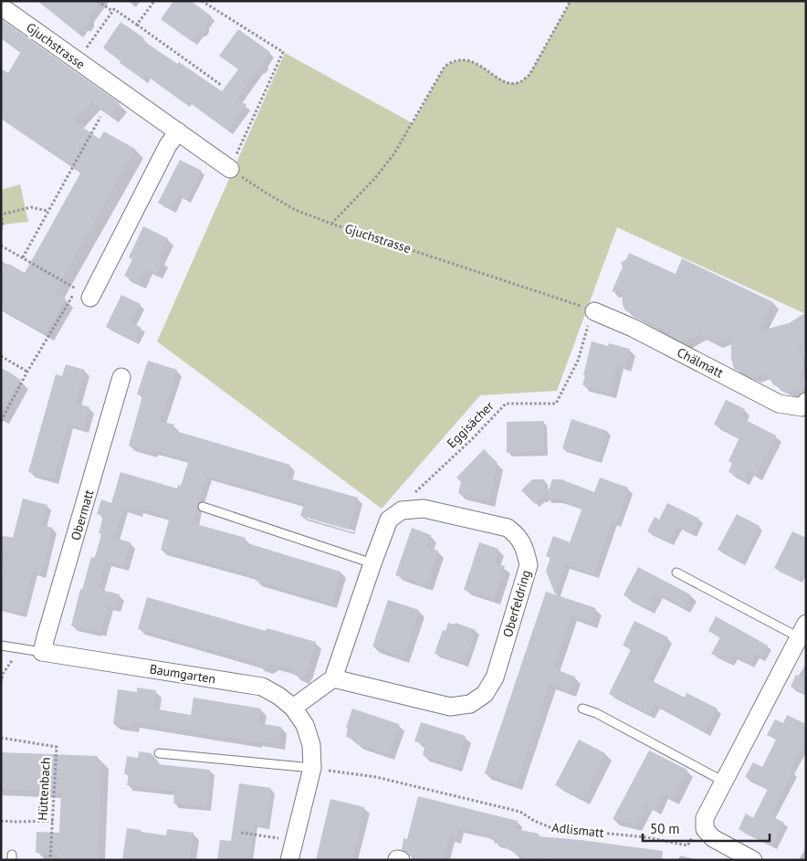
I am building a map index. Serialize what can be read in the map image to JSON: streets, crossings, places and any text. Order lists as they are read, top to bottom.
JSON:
{
  "streets": {
    "street": [
      "Gjuchstrasse",
      "Chälmatt",
      "Obermatt",
      "Oberfeldring",
      "Baumgarten"
    ],
    "path": ["Eggisächer", "Hüttenbach", "Adlismatt"]
  },
  "crossings": [
    ["Gjuchstrasse", "Chälmatt"],
    ["Gjuchstrasse", "Eggisächer"],
    ["Chälmatt", "Eggisächer"],
    ["Eggisächer", "Oberfeldring"],
    ["Obermatt", "Baumgarten"],
    ["Baumgarten", "Adlismatt"]
  ],
  "scale_bar": "50 m"
}
